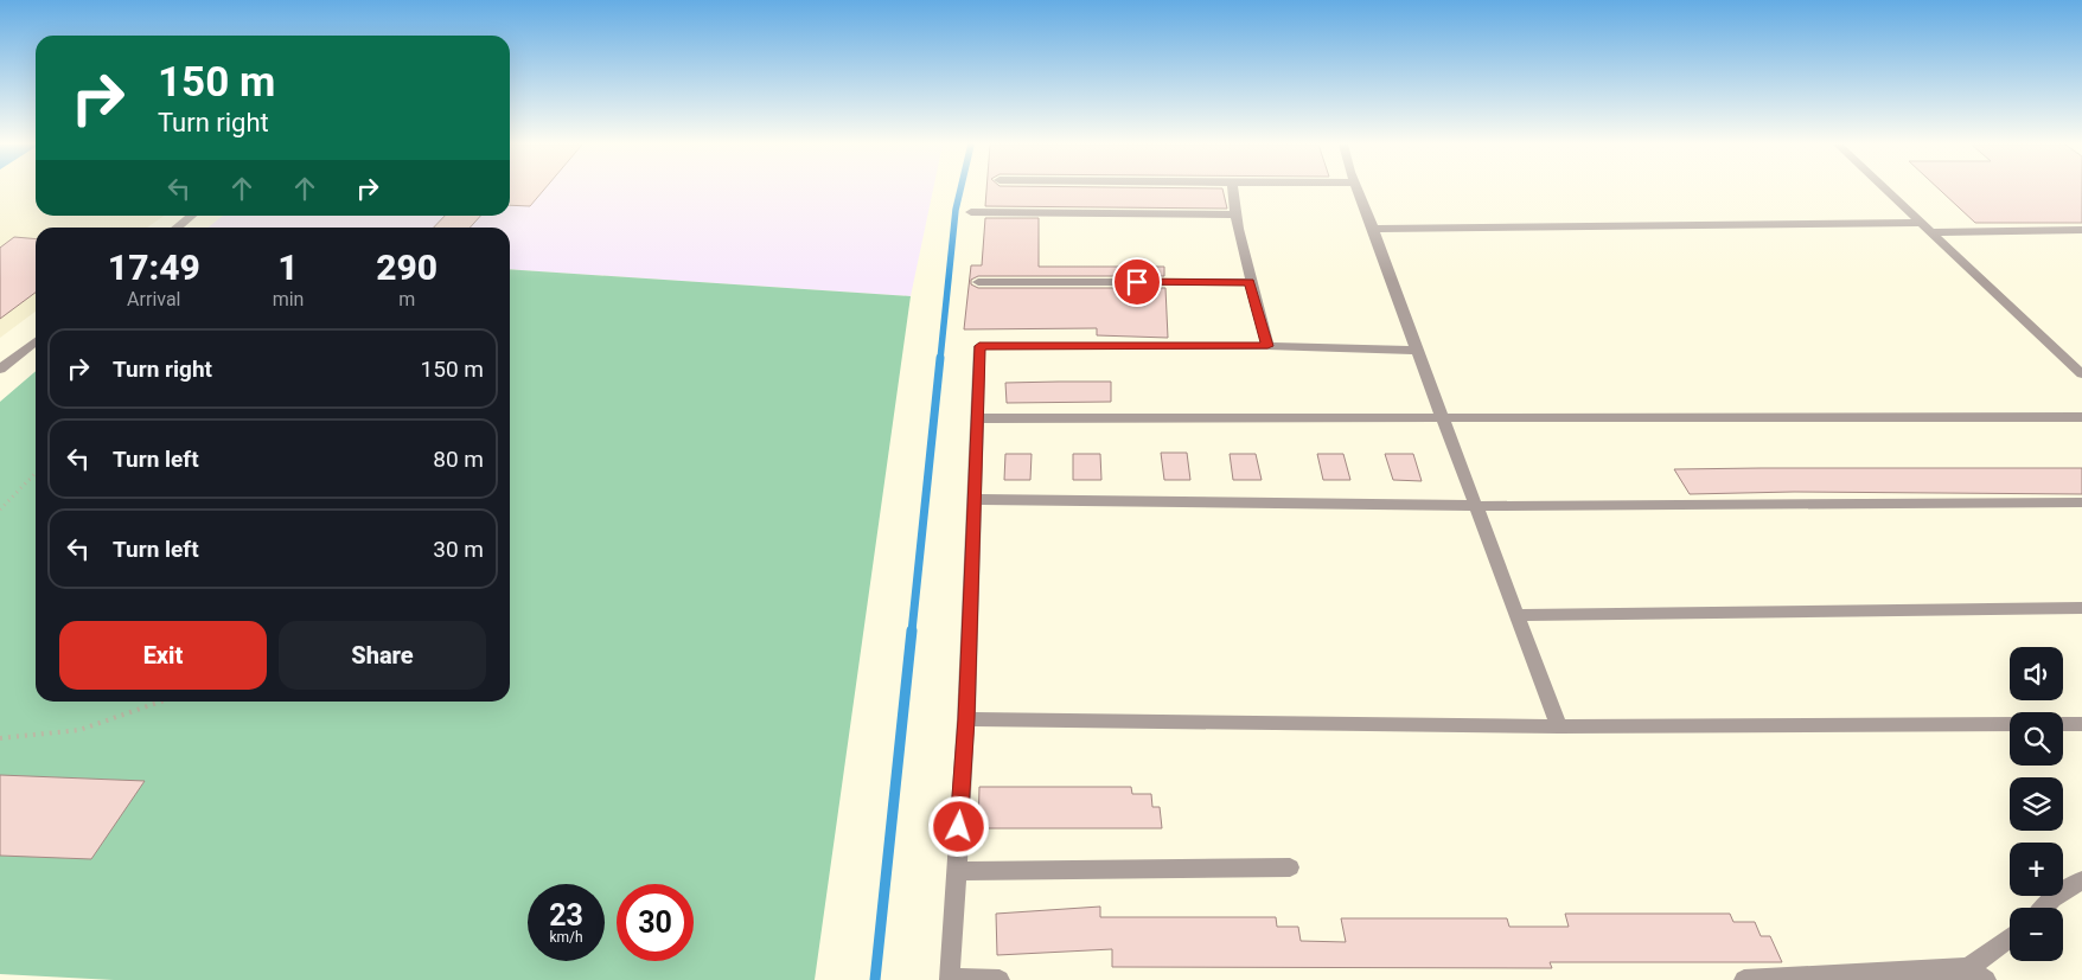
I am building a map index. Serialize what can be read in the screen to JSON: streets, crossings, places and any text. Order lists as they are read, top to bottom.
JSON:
{
  "page": {
    "turn": ["150 m", "Turn right"],
    "eta": [
      "17:49",
      "Arrival",
      "1",
      "min",
      "290",
      "m"
    ],
    "list": [
      {
        "name": "Turn right",
        "value": "150 m"
      },
      {
        "name": "Turn left",
        "value": "80 m"
      },
      {
        "name": "Turn left",
        "value": "30 m"
      }
    ],
    "buttons": ["Exit", "Share"],
    "map_buttons": ["+", "−"],
    "speed": "23 km/h",
    "limit": "30"
  }
}
